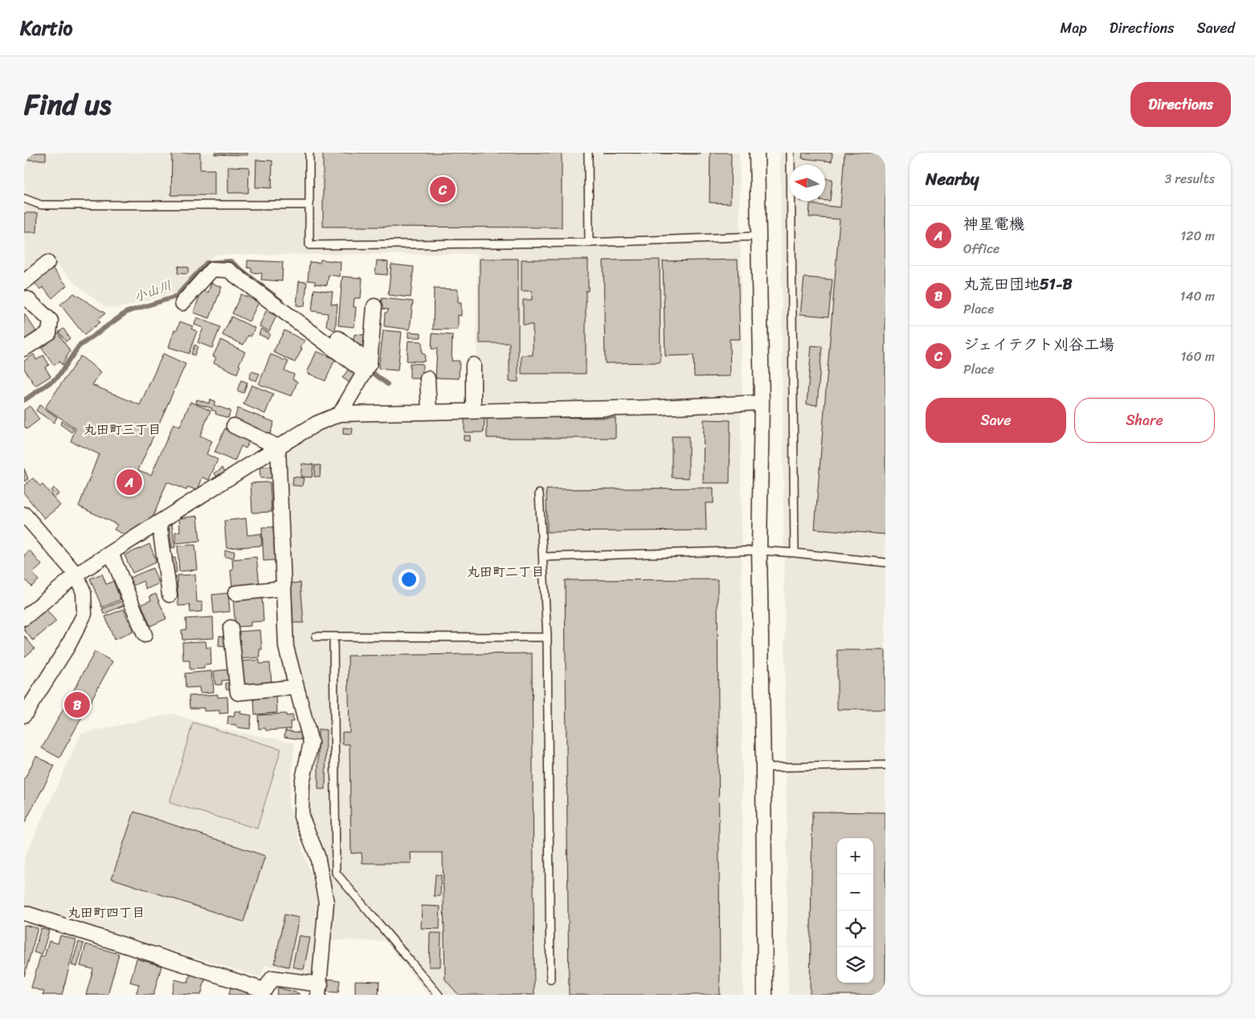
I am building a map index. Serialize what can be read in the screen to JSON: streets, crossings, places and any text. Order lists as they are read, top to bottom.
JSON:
{
  "districts": ["丸田町三丁目", "丸田町二丁目", "丸田町四丁目"],
  "water": ["小山川"],
  "north": "left",
  "page": {
    "header": "Kartio",
    "nav": ["Map", "Directions", "Saved"],
    "title": "Find us",
    "buttons": [
      "Directions",
      ["Save", "Share"]
    ],
    "heading": ["Nearby", "3 results"],
    "pins": ["C", "A", "B"],
    "list": [
      {
        "mark": "A",
        "name": "神星電機",
        "note": "Office",
        "value": "120 m"
      },
      {
        "mark": "B",
        "name": "丸荒田団地51-B",
        "note": "Place",
        "value": "140 m"
      },
      {
        "mark": "C",
        "name": "ジェイテクト刈谷工場",
        "note": "Place",
        "value": "160 m"
      }
    ],
    "map_buttons": ["+", "−"]
  }
}
